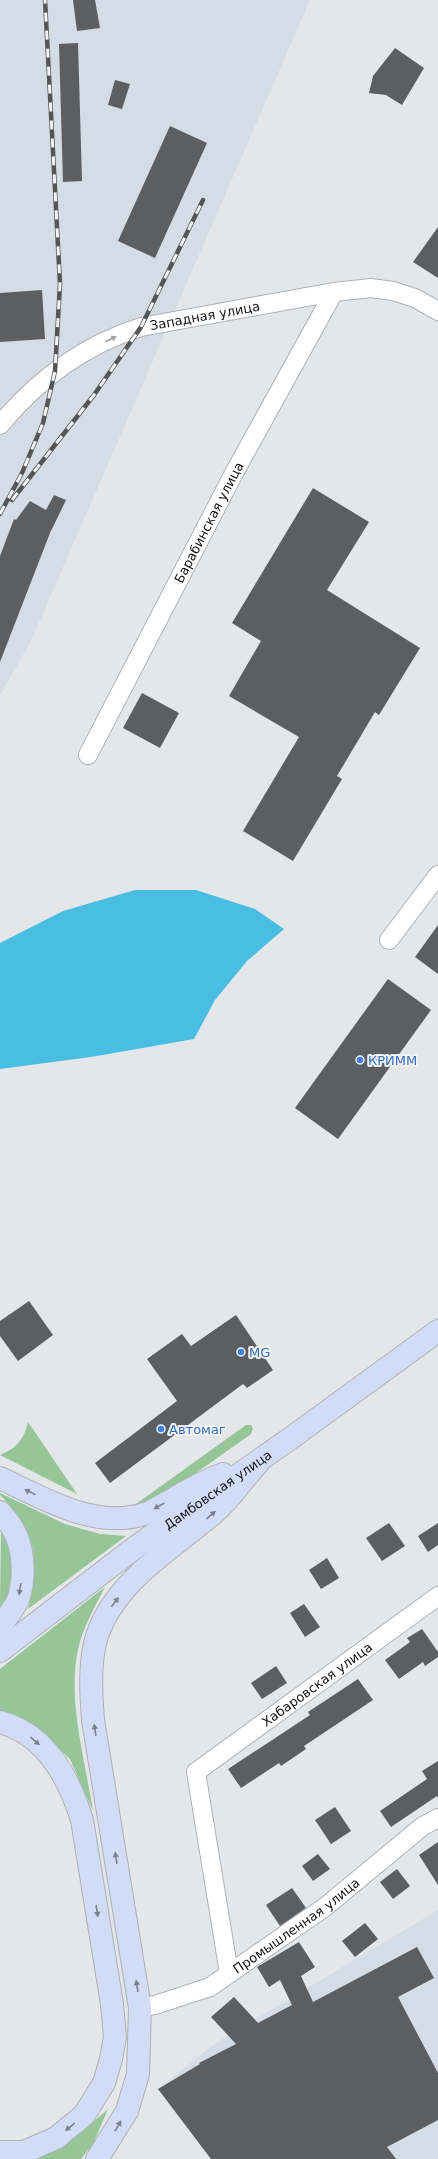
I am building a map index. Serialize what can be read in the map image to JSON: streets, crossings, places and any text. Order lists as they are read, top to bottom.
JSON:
{
  "streets": {
    "main road": ["Дамбовская улица"],
    "street": [
      "Западная улица",
      "Барабинская улица",
      "Хабаровская улица",
      "Промышленная улица"
    ]
  },
  "crossings": [
    ["Западная улица", "Барабинская улица"],
    ["Хабаровская улица", "Промышленная улица"]
  ],
  "one_way": ["Западная улица"],
  "places": ["КРИММ", "MG", "Автомаг"]
}
